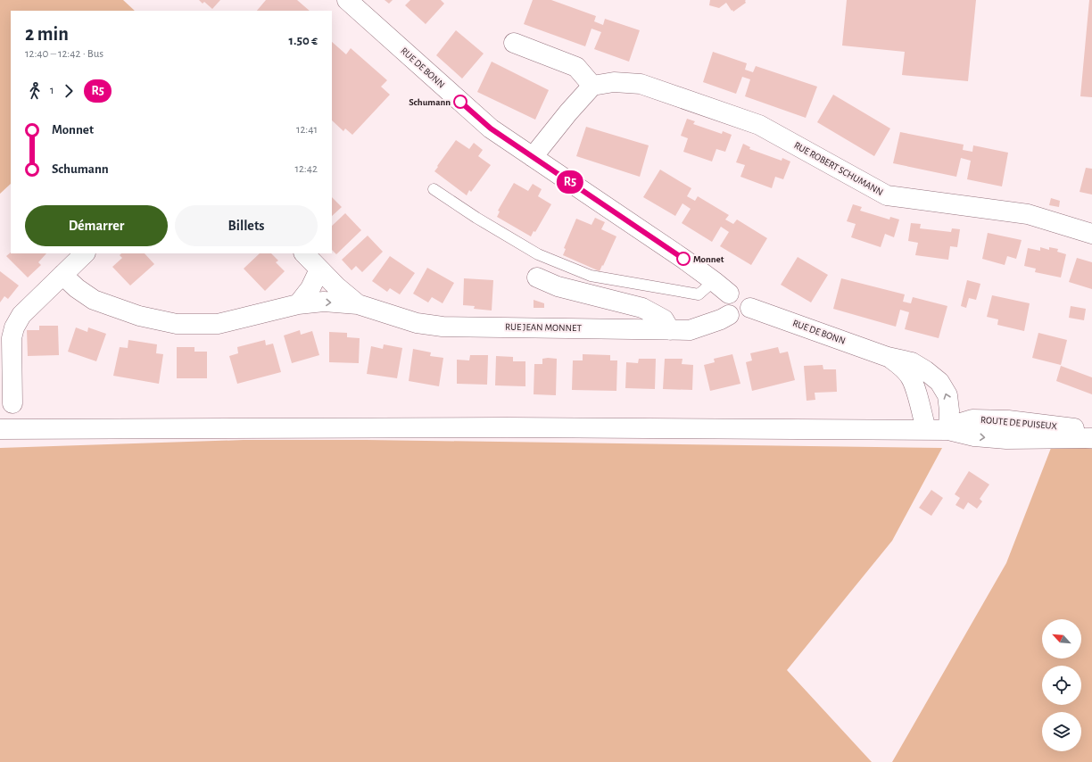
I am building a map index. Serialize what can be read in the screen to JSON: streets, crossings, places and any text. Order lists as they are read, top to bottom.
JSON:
{
  "streets": {
    "street": [
      "RUE DE BONN",
      "RUE ROBERT SCHUMANN",
      "RUE JEAN MONNET",
      "ROUTE DE PUISEUX"
    ]
  },
  "crossings": [
    ["RUE DE BONN", "RUE JEAN MONNET"],
    ["RUE DE BONN", "ROUTE DE PUISEUX"]
  ],
  "places": ["Schumann", "Monnet"],
  "lines": ["bus line R5"],
  "north": "top left",
  "page": {
    "on_map": "R5",
    "heading": ["2 min", "12:40 – 12:42 · Bus", "1.50 €"],
    "legs": ["1", "R5"],
    "list": [
      {
        "name": "Monnet",
        "value": "12:41"
      },
      {
        "name": "Schumann",
        "value": "12:42"
      }
    ],
    "buttons": ["Démarrer", "Billets"]
  }
}
